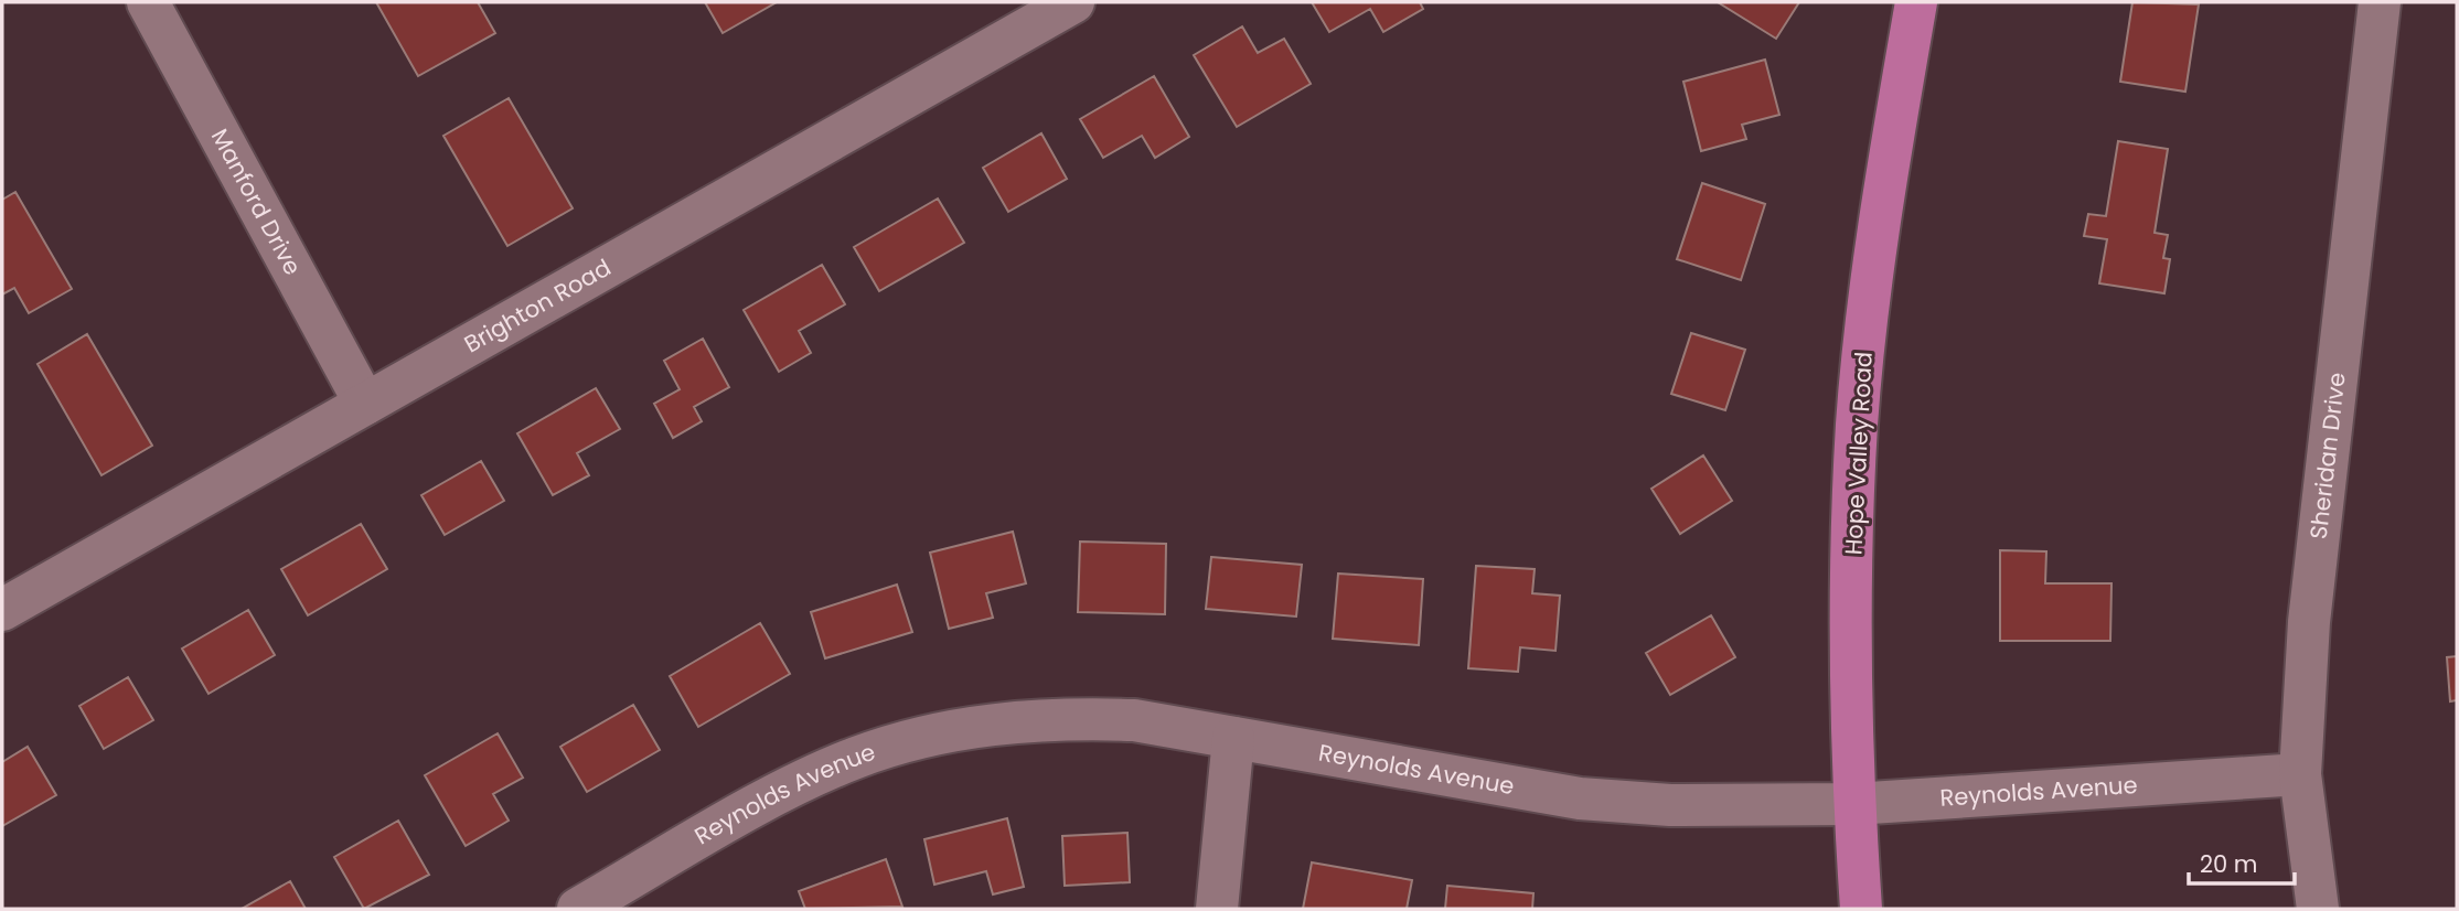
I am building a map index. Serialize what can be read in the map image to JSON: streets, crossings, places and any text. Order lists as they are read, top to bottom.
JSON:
{
  "streets": {
    "main road": ["Hope Valley Road"],
    "street": [
      "Manford Drive",
      "Brighton Road",
      "Sheridan Drive",
      "Reynolds Avenue"
    ]
  },
  "crossings": [
    ["Manford Drive", "Brighton Road"],
    ["Hope Valley Road", "Reynolds Avenue"],
    ["Sheridan Drive", "Reynolds Avenue"]
  ],
  "scale_bar": "20 m"
}
